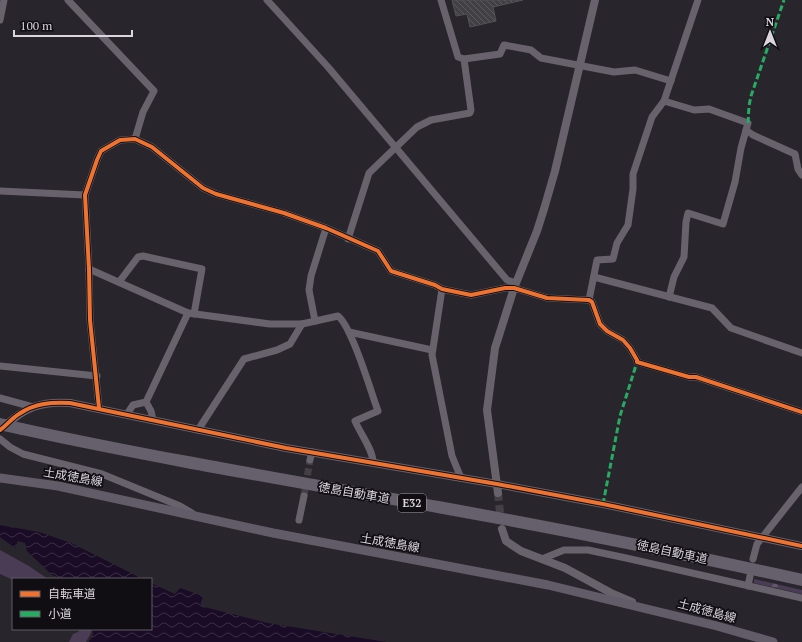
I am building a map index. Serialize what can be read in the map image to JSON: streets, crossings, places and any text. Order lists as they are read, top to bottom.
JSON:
{
  "streets": {
    "highway": ["徳島自動車道", "E32"],
    "main road": ["土成徳島線"]
  },
  "legend": ["自転車道", "小道"],
  "scale_bar": "100 m",
  "north": "top"
}
